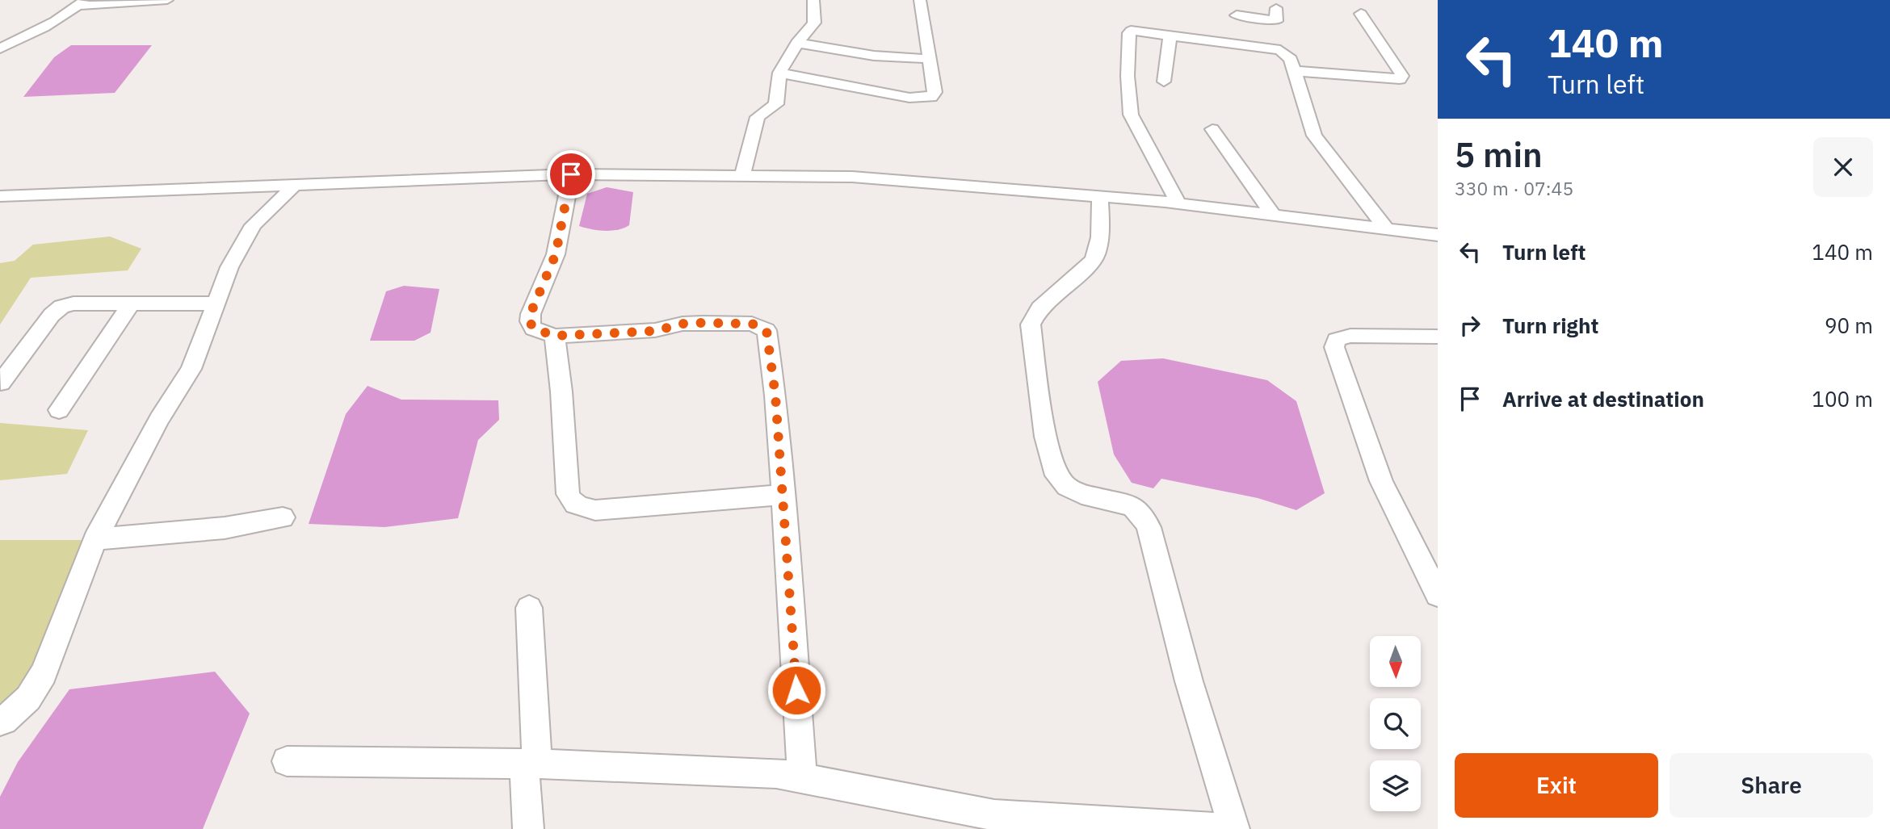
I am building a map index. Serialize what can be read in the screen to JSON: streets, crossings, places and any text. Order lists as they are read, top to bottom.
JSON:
{
  "north": "bottom",
  "page": {
    "turn": ["140 m", "Turn left"],
    "heading": ["5 min", "330 m · 07:45"],
    "list": [
      {
        "name": "Turn left",
        "value": "140 m"
      },
      {
        "name": "Turn right",
        "value": "90 m"
      },
      {
        "name": "Arrive at destination",
        "value": "100 m"
      }
    ],
    "buttons": ["Exit", "Share"]
  }
}
